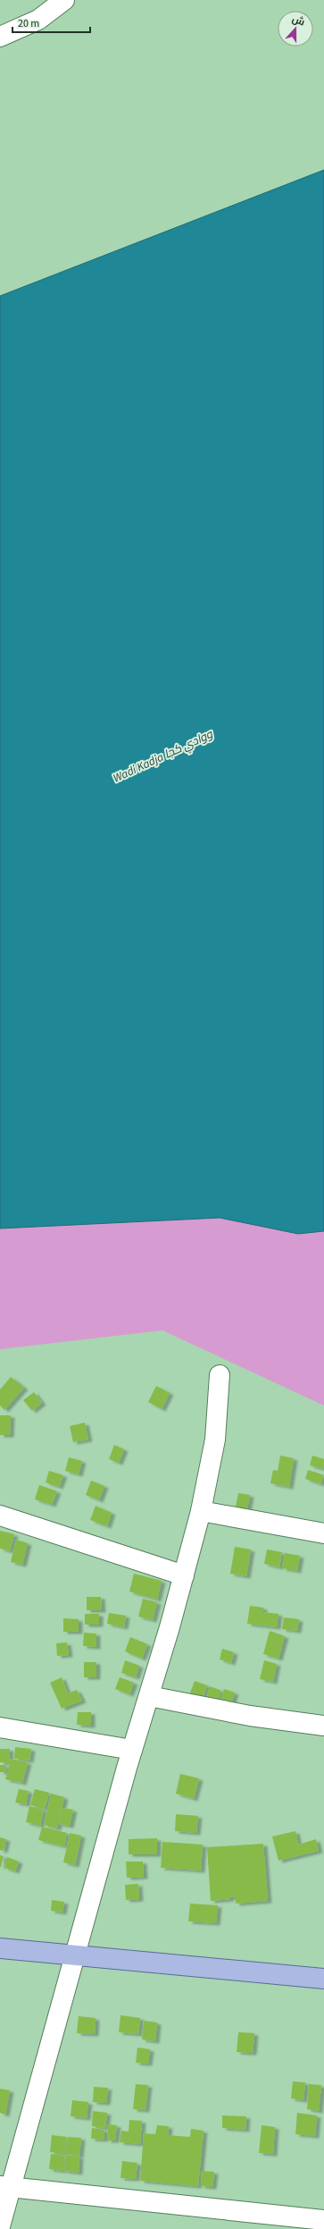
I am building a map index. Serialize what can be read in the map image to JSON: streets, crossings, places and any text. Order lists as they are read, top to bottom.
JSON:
{
  "water": ["Wadi Kadja ووادي كجا"],
  "scale_bar": "20 m",
  "north": "top"
}
